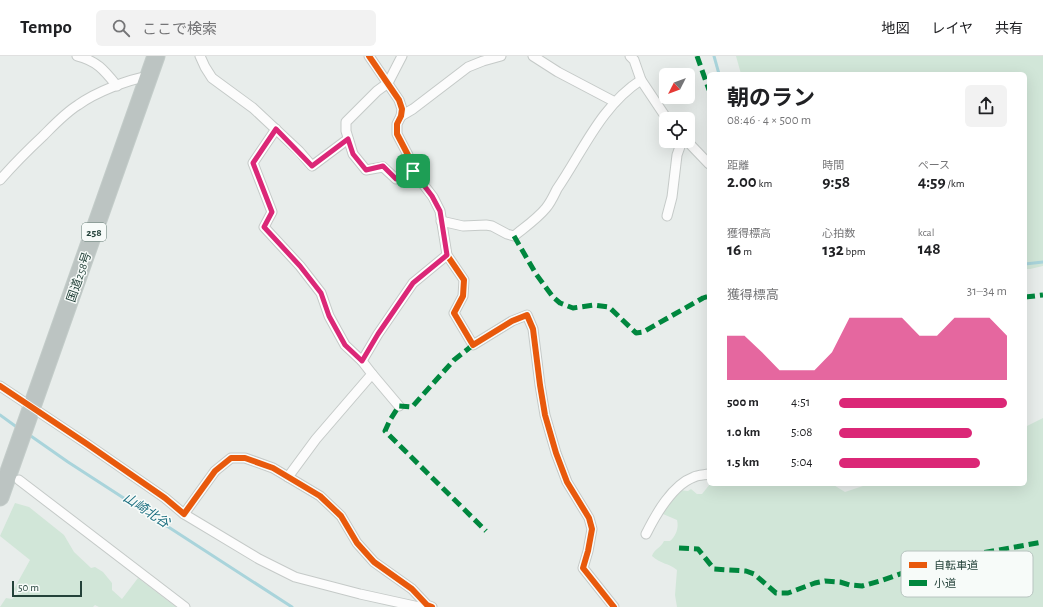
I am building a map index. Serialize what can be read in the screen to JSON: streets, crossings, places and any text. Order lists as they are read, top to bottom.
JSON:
{
  "streets": {
    "highway": ["258", "国道258号"]
  },
  "water": ["山崎北谷"],
  "legend": ["自転車道", "小道"],
  "scale_bar": "50 m",
  "north": "bottom left",
  "page": {
    "header": "Tempo",
    "search": "ここで検索",
    "nav": ["地図", "レイヤ", "共有"],
    "heading": ["朝のラン", "08:46 · 4 × 500 m"],
    "stats": [
      ["距離", "2.00 km"],
      ["時間", "9:58"],
      ["ペース", "4:59 /km"],
      ["獲得標高", "16 m"],
      ["心拍数", "132 bpm"],
      ["kcal", "148"]
    ],
    "chart": ["獲得標高", "31–34 m"],
    "list": [
      {
        "name": "500 m",
        "note": "4:51"
      },
      {
        "name": "1.0 km",
        "note": "5:08"
      },
      {
        "name": "1.5 km",
        "note": "5:04"
      }
    ],
    "scale": "50 m"
  }
}
